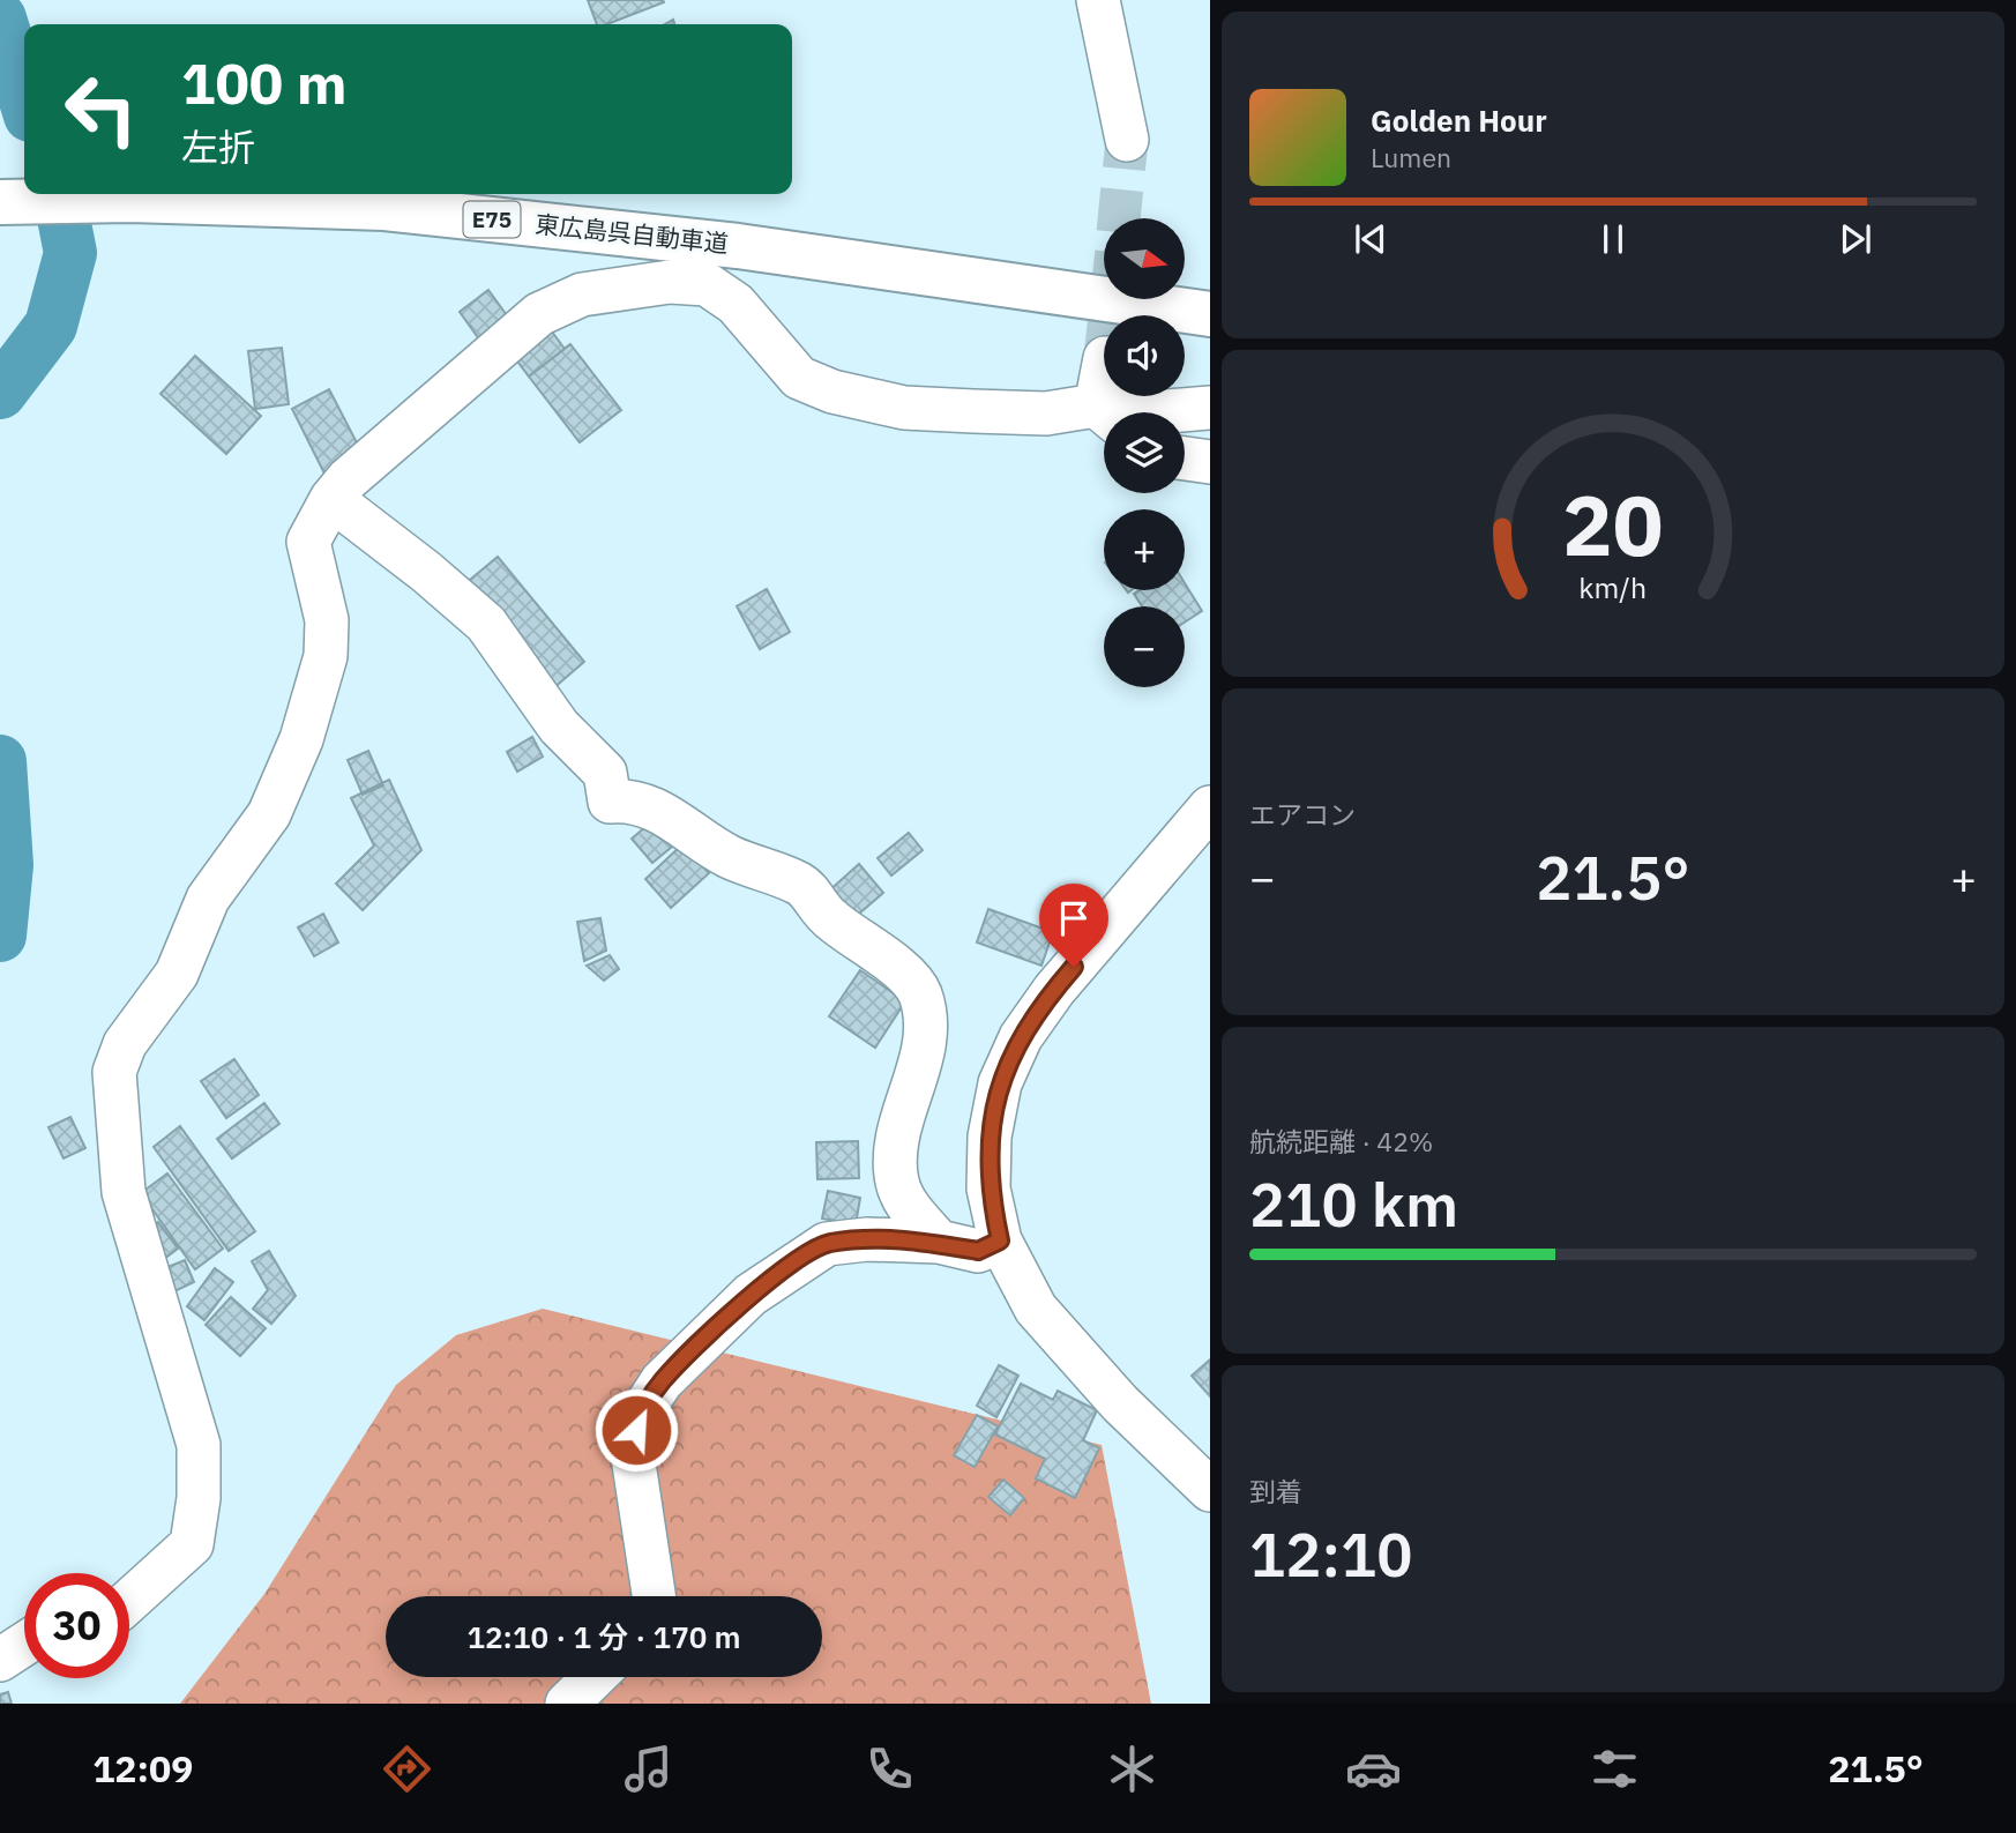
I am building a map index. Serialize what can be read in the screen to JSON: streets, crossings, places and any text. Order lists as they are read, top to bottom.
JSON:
{
  "streets": {
    "highway": ["E75", "東広島呉自動車道"]
  },
  "north": "right",
  "page": {
    "turn": ["100 m", "左折"],
    "song": ["Golden Hour", "Lumen"],
    "map_buttons": ["+", "−"],
    "tile": [
      "エアコン",
      ["航続距離 · 42%", "210 km"],
      ["到着", "12:10"]
    ],
    "heat": ["−", "21.5°", "+"],
    "limit": "30",
    "trip": "12:10 · 1 分 · 170 m",
    "tabs": ["12:09", "21.5°"],
    "gauge": ["20", "km/h"]
  }
}
